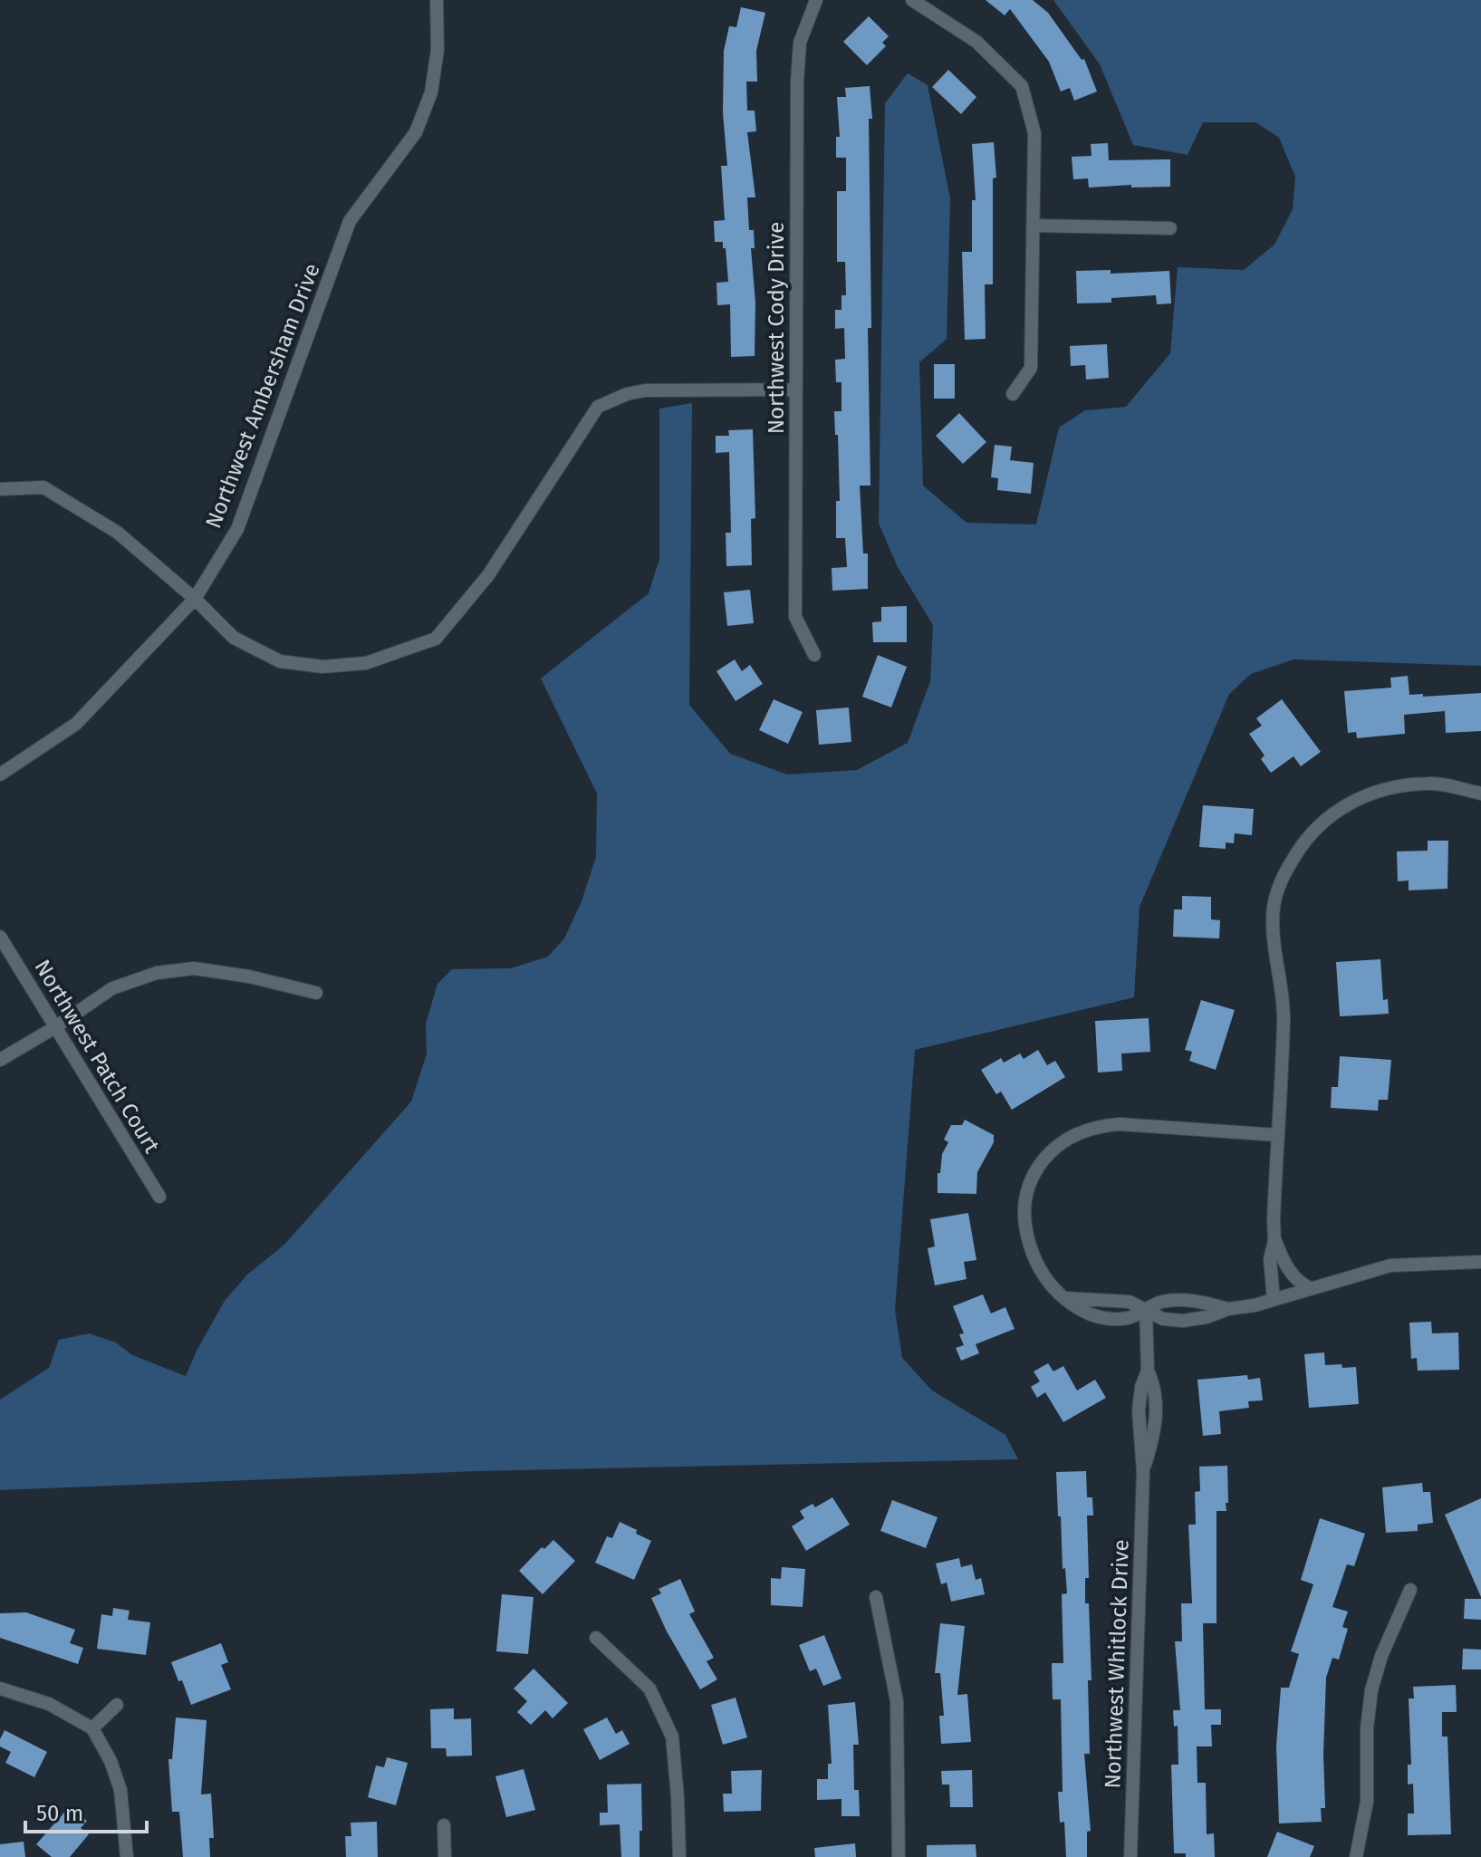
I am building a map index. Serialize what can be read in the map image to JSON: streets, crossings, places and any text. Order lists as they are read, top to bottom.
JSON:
{
  "streets": {
    "street": [
      "Northwest Cody Drive",
      "Northwest Ambersham Drive",
      "Northwest Patch Court",
      "Northwest Whitlock Drive"
    ]
  },
  "scale_bar": "50 m"
}
